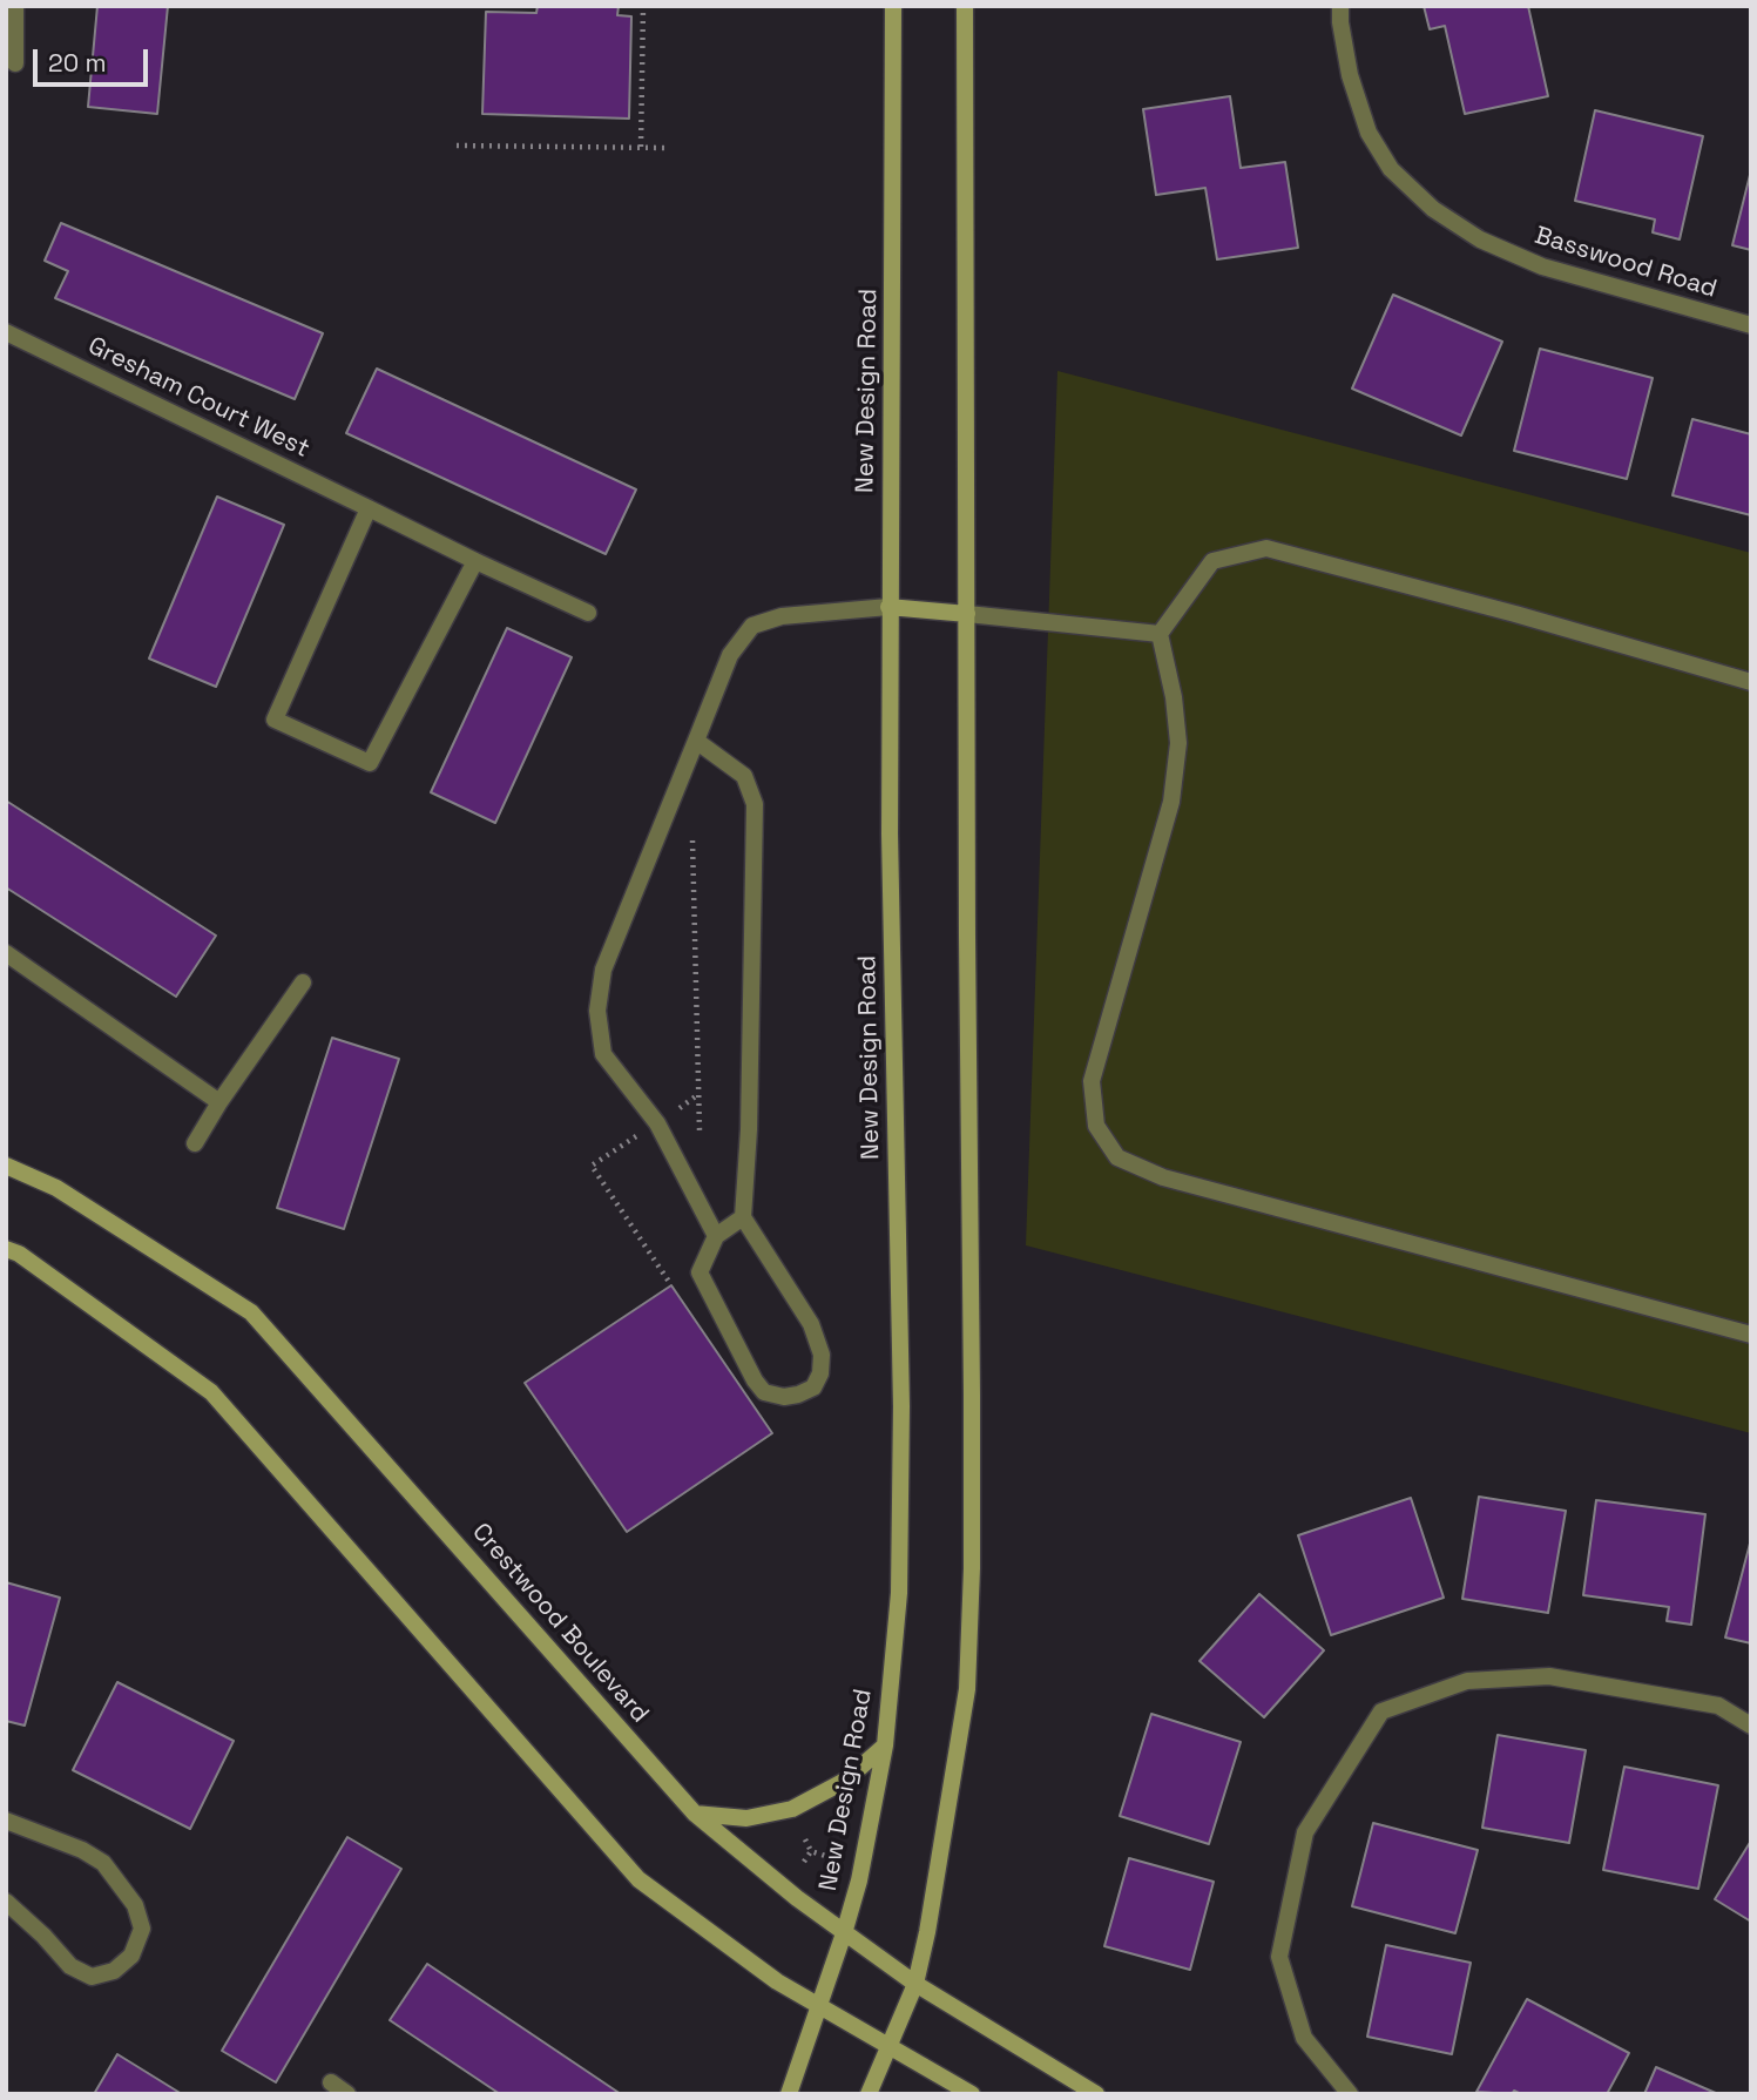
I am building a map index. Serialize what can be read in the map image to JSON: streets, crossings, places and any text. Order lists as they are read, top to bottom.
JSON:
{
  "streets": {
    "main road": ["New Design Road", "Crestwood Boulevard"],
    "street": ["Basswood Road", "Gresham Court West"]
  },
  "crossings": [
    ["New Design Road", "Crestwood Boulevard"]
  ],
  "scale_bar": "20 m"
}
